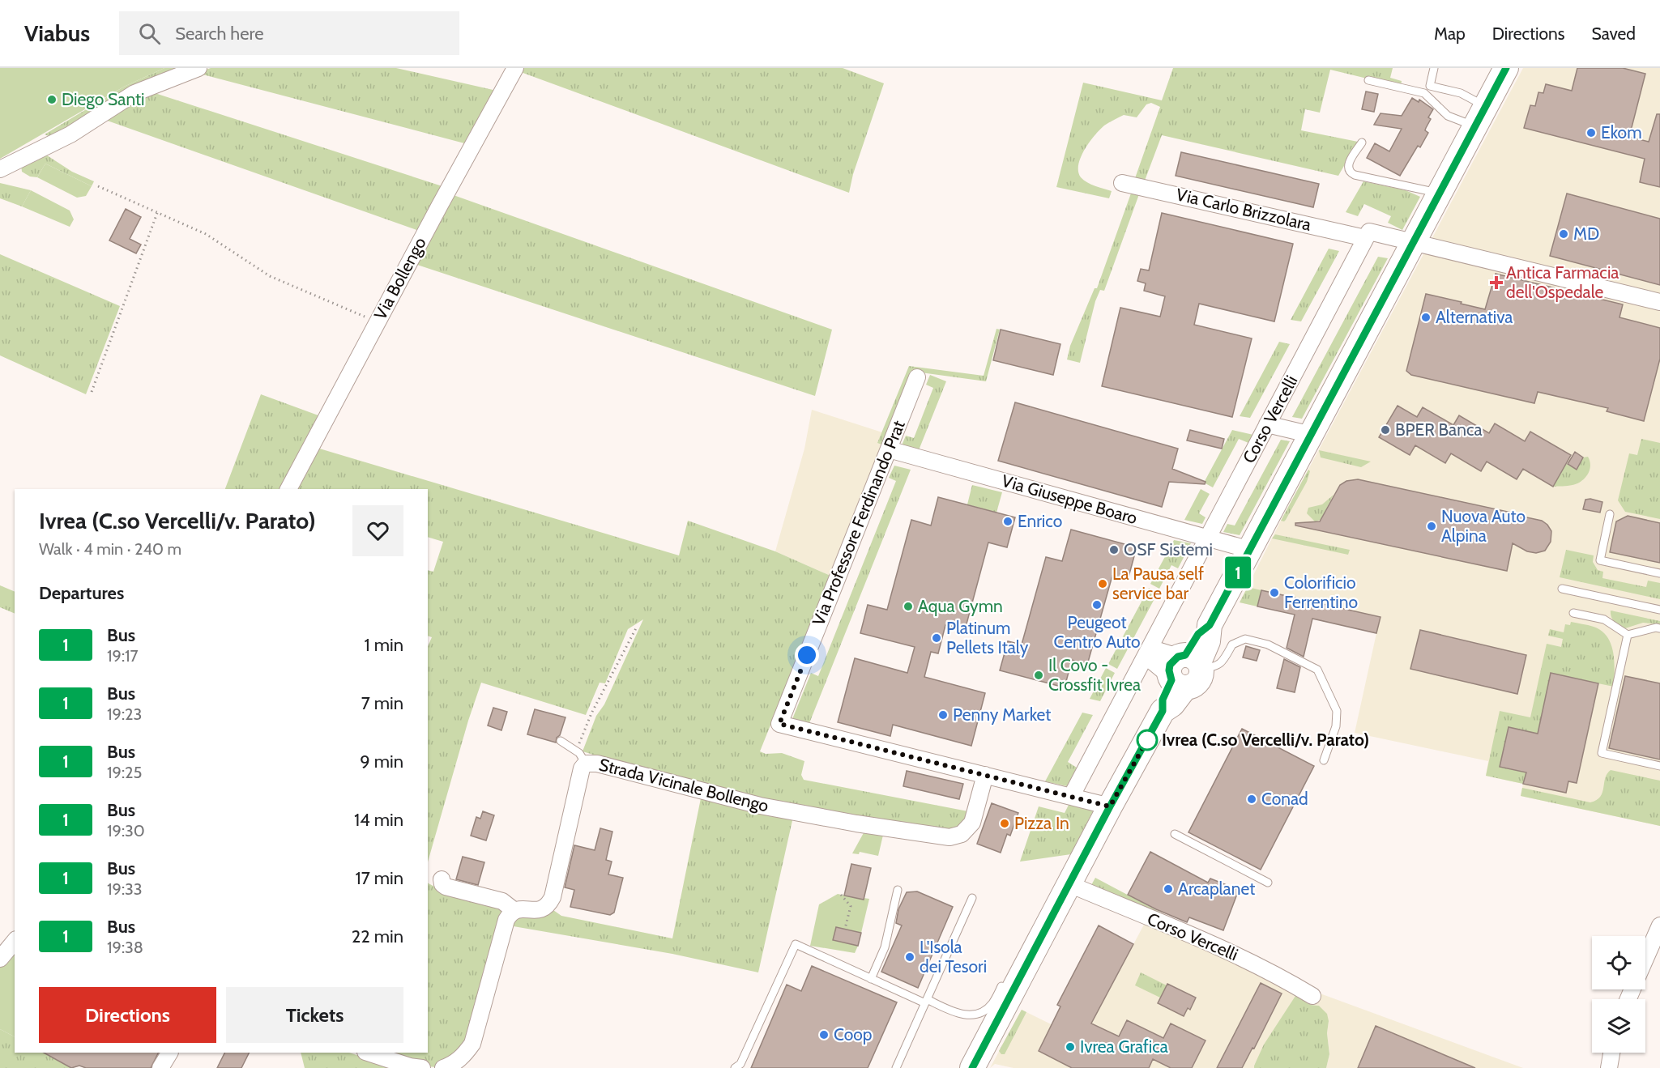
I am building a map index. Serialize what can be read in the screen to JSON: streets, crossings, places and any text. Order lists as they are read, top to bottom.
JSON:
{
  "streets": {
    "street": [
      "Via Carlo Brizzolara",
      "Via Bollengo",
      "Corso Vercelli",
      "Via Giuseppe Boaro",
      "Via Professore Ferdinando Prat",
      "Strada Vicinale Bollengo"
    ]
  },
  "crossings": [
    ["Via Carlo Brizzolara", "Corso Vercelli"],
    ["Corso Vercelli", "Via Giuseppe Boaro"],
    ["Via Giuseppe Boaro", "Via Professore Ferdinando Prat"],
    ["Via Professore Ferdinando Prat", "Strada Vicinale Bollengo"]
  ],
  "places": {
    "other": [
      "Diego Santi",
      "Ekom",
      "MD",
      "Alternativa",
      "BPER Banca",
      "Enrico",
      "Nuova Auto Alpina",
      "OSF Sistemi",
      "La Pausa self service bar",
      "Colorificio Ferrentino",
      "Peugeot Centro Auto",
      "Aqua Gymn",
      "Platinum Pellets Italy",
      "Il Covo - Crossfit Ivrea",
      "Penny Market",
      "Ivrea (C.so Vercelli/v. Parato)",
      "Conad",
      "Pizza In",
      "Arcaplanet",
      "L'Isola dei Tesori",
      "Coop",
      "Ivrea Grafica"
    ],
    "health": ["Antica Farmacia dell'Ospedale"]
  },
  "lines": ["bus line 1"],
  "page": {
    "header": "Viabus",
    "search": "Search here",
    "nav": ["Map", "Directions", "Saved"],
    "on_map": "1",
    "heading": [
      ["Ivrea (C.so Vercelli/v. Parato)", "Walk · 4 min · 240 m"],
      "Departures"
    ],
    "list": [
      {
        "mark": "1",
        "name": "Bus",
        "note": "19:17",
        "value": "1 min"
      },
      {
        "mark": "1",
        "name": "Bus",
        "note": "19:23",
        "value": "7 min"
      },
      {
        "mark": "1",
        "name": "Bus",
        "note": "19:25",
        "value": "9 min"
      },
      {
        "mark": "1",
        "name": "Bus",
        "note": "19:30",
        "value": "14 min"
      },
      {
        "mark": "1",
        "name": "Bus",
        "note": "19:33",
        "value": "17 min"
      },
      {
        "mark": "1",
        "name": "Bus",
        "note": "19:38",
        "value": "22 min"
      }
    ],
    "buttons": ["Directions", "Tickets"]
  }
}
